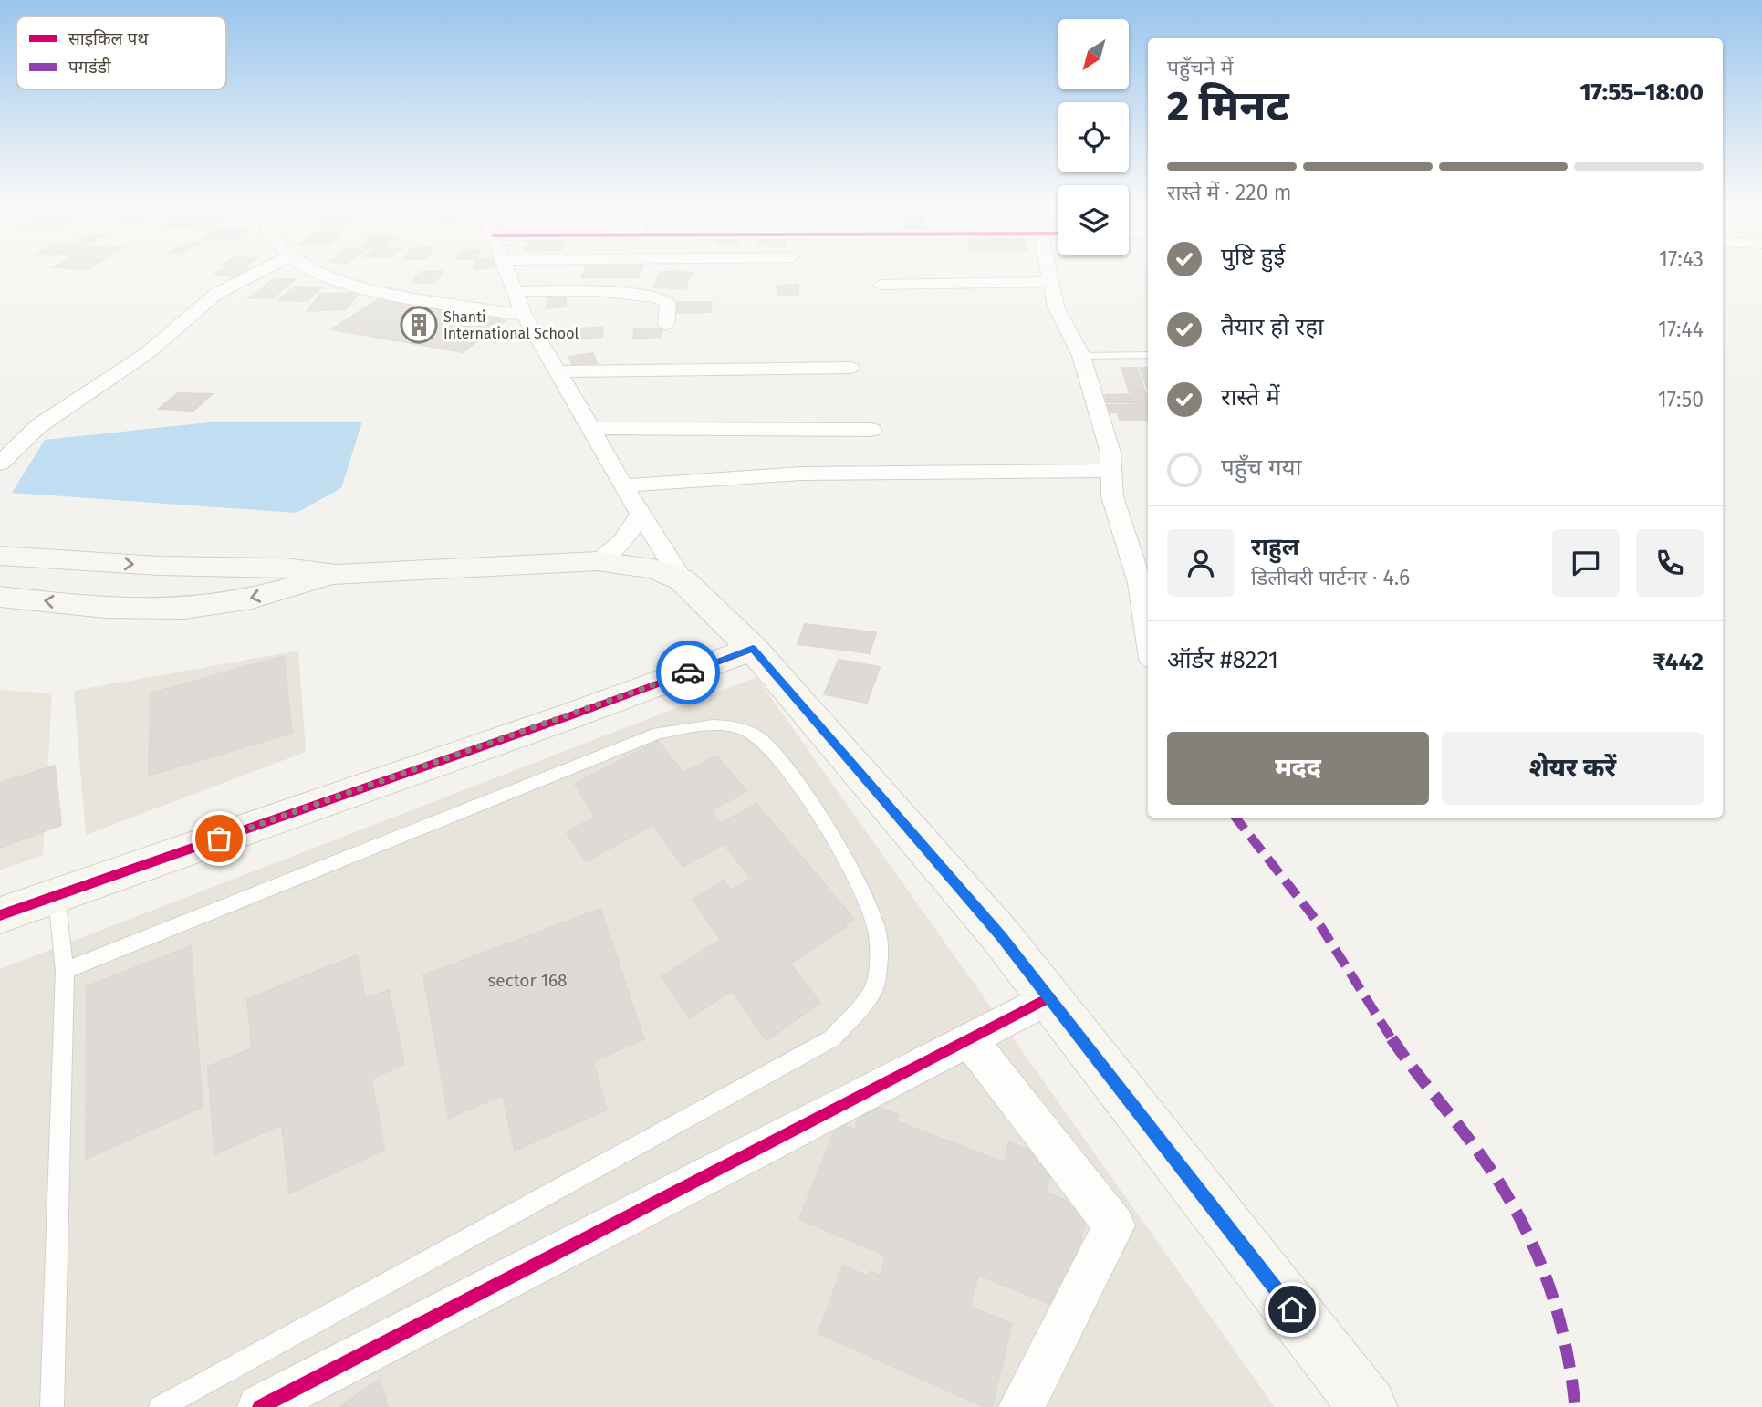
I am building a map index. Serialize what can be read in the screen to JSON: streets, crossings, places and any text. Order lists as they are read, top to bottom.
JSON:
{
  "places": {
    "building": ["Shanti International School"]
  },
  "house_numbers": ["sector 168"],
  "legend": ["साइकिल पथ", "पगडंडी"],
  "north": "bottom left",
  "page": {
    "heading": ["2 मिनट", "पहुँचने में", "17:55–18:00"],
    "panel": [
      "राहुल",
      "डिलीवरी पार्टनर · 4.6",
      "ऑर्डर #8221",
      "₹442"
    ],
    "bar": "रास्ते में · 220 m",
    "list": [
      ["पुष्टि हुई", "17:43"],
      ["तैयार हो रहा", "17:44"],
      ["रास्ते में", "17:50"],
      "पहुँच गया"
    ],
    "buttons": ["मदद", "शेयर करें"]
  }
}
